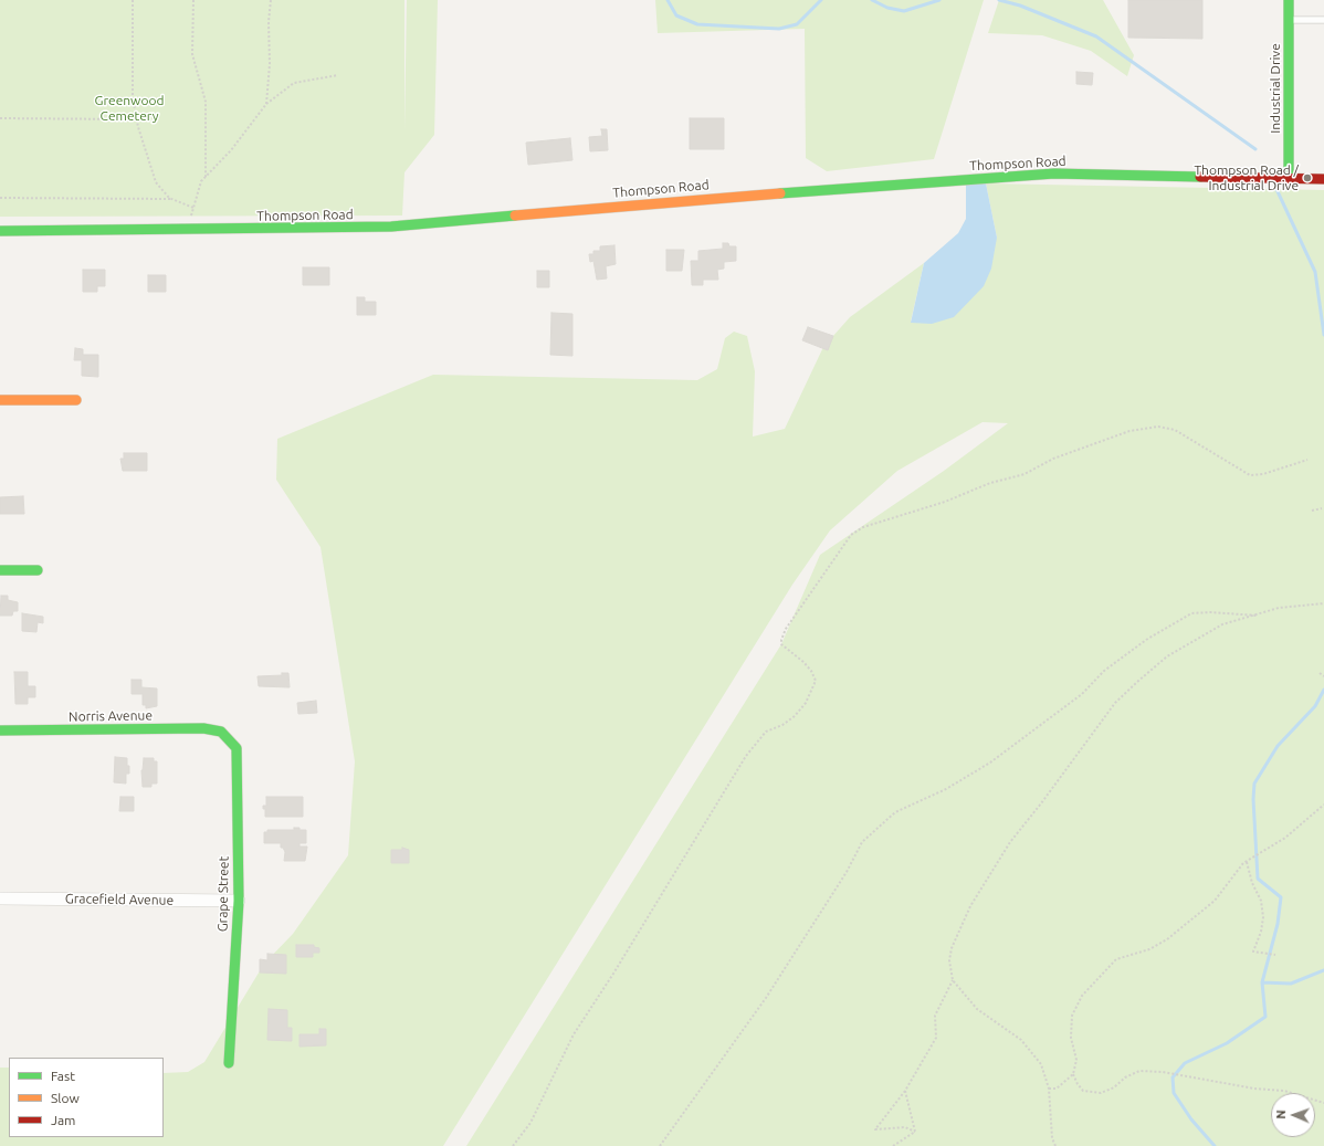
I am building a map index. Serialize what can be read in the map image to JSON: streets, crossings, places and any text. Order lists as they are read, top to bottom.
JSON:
{
  "streets": {
    "main road": [
      "Industrial Drive",
      "Thompson Road",
      "Norris Avenue",
      "Grape Street"
    ],
    "street": ["Gracefield Avenue"]
  },
  "crossings": [
    ["Industrial Drive", "Thompson Road"],
    ["Norris Avenue", "Grape Street"],
    ["Grape Street", "Gracefield Avenue"]
  ],
  "parks": ["Greenwood Cemetery"],
  "places": ["Thompson Road / Industrial Drive"],
  "legend": ["Fast", "Slow", "Jam"],
  "north": "left"
}
